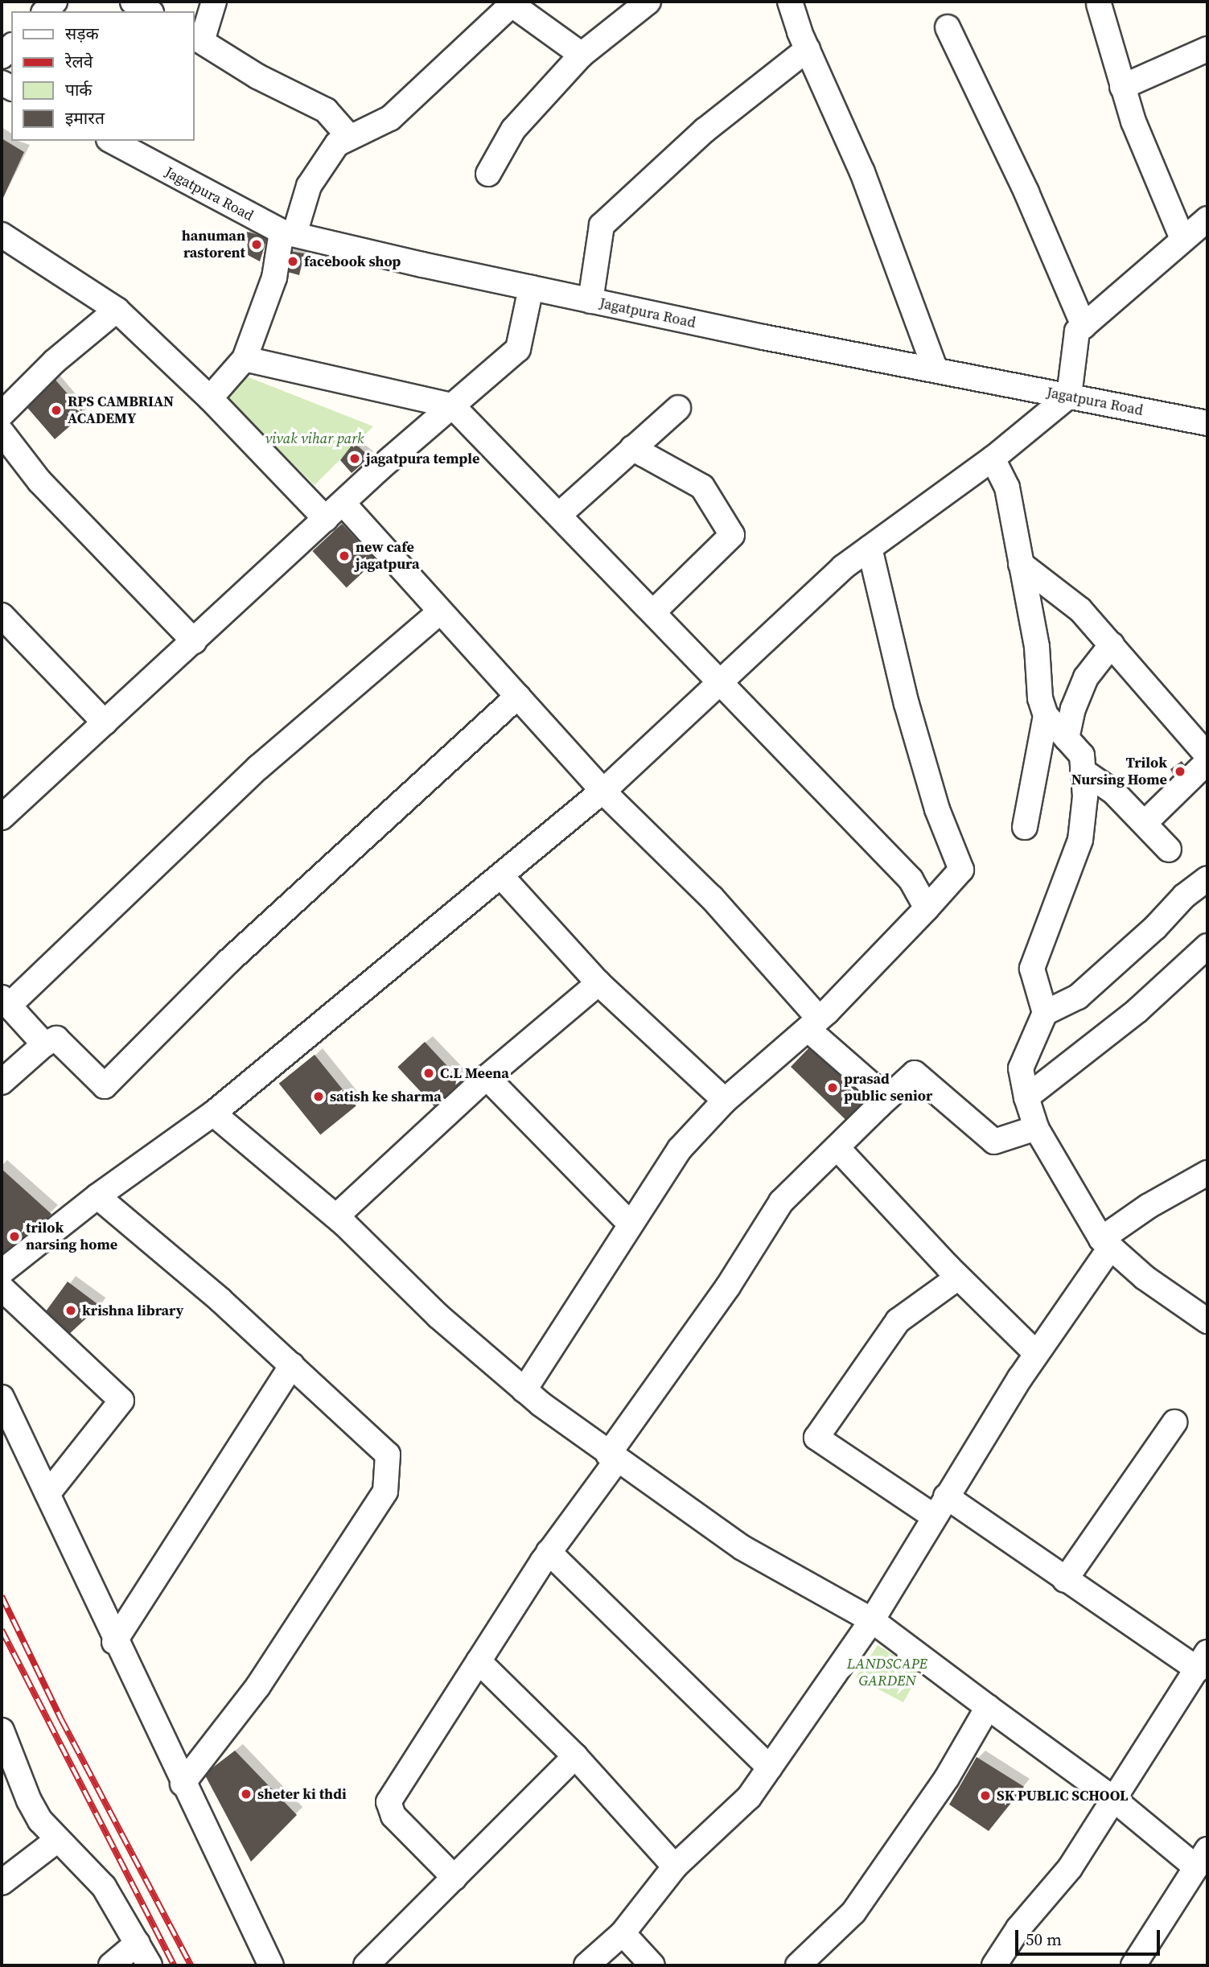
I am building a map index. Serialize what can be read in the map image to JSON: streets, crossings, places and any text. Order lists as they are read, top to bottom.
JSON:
{
  "streets": {
    "street": ["Jagatpura Road"]
  },
  "parks": ["vivak vihar park", "LANDSCAPE GARDEN"],
  "places": [
    "hanuman rastorent",
    "facebook shop",
    "RPS CAMBRIAN ACADEMY",
    "jagatpura temple",
    "new cafe jagatpura",
    "Trilok Nursing Home",
    "C.L Meena",
    "prasad public senior",
    "satish ke sharma",
    "trilok narsing home",
    "krishna library",
    "sheter ki thdi",
    "SK PUBLIC SCHOOL"
  ],
  "legend": [
    "सड़क",
    "रेलवे",
    "पार्क",
    "इमारत"
  ],
  "scale_bar": "50 m"
}
